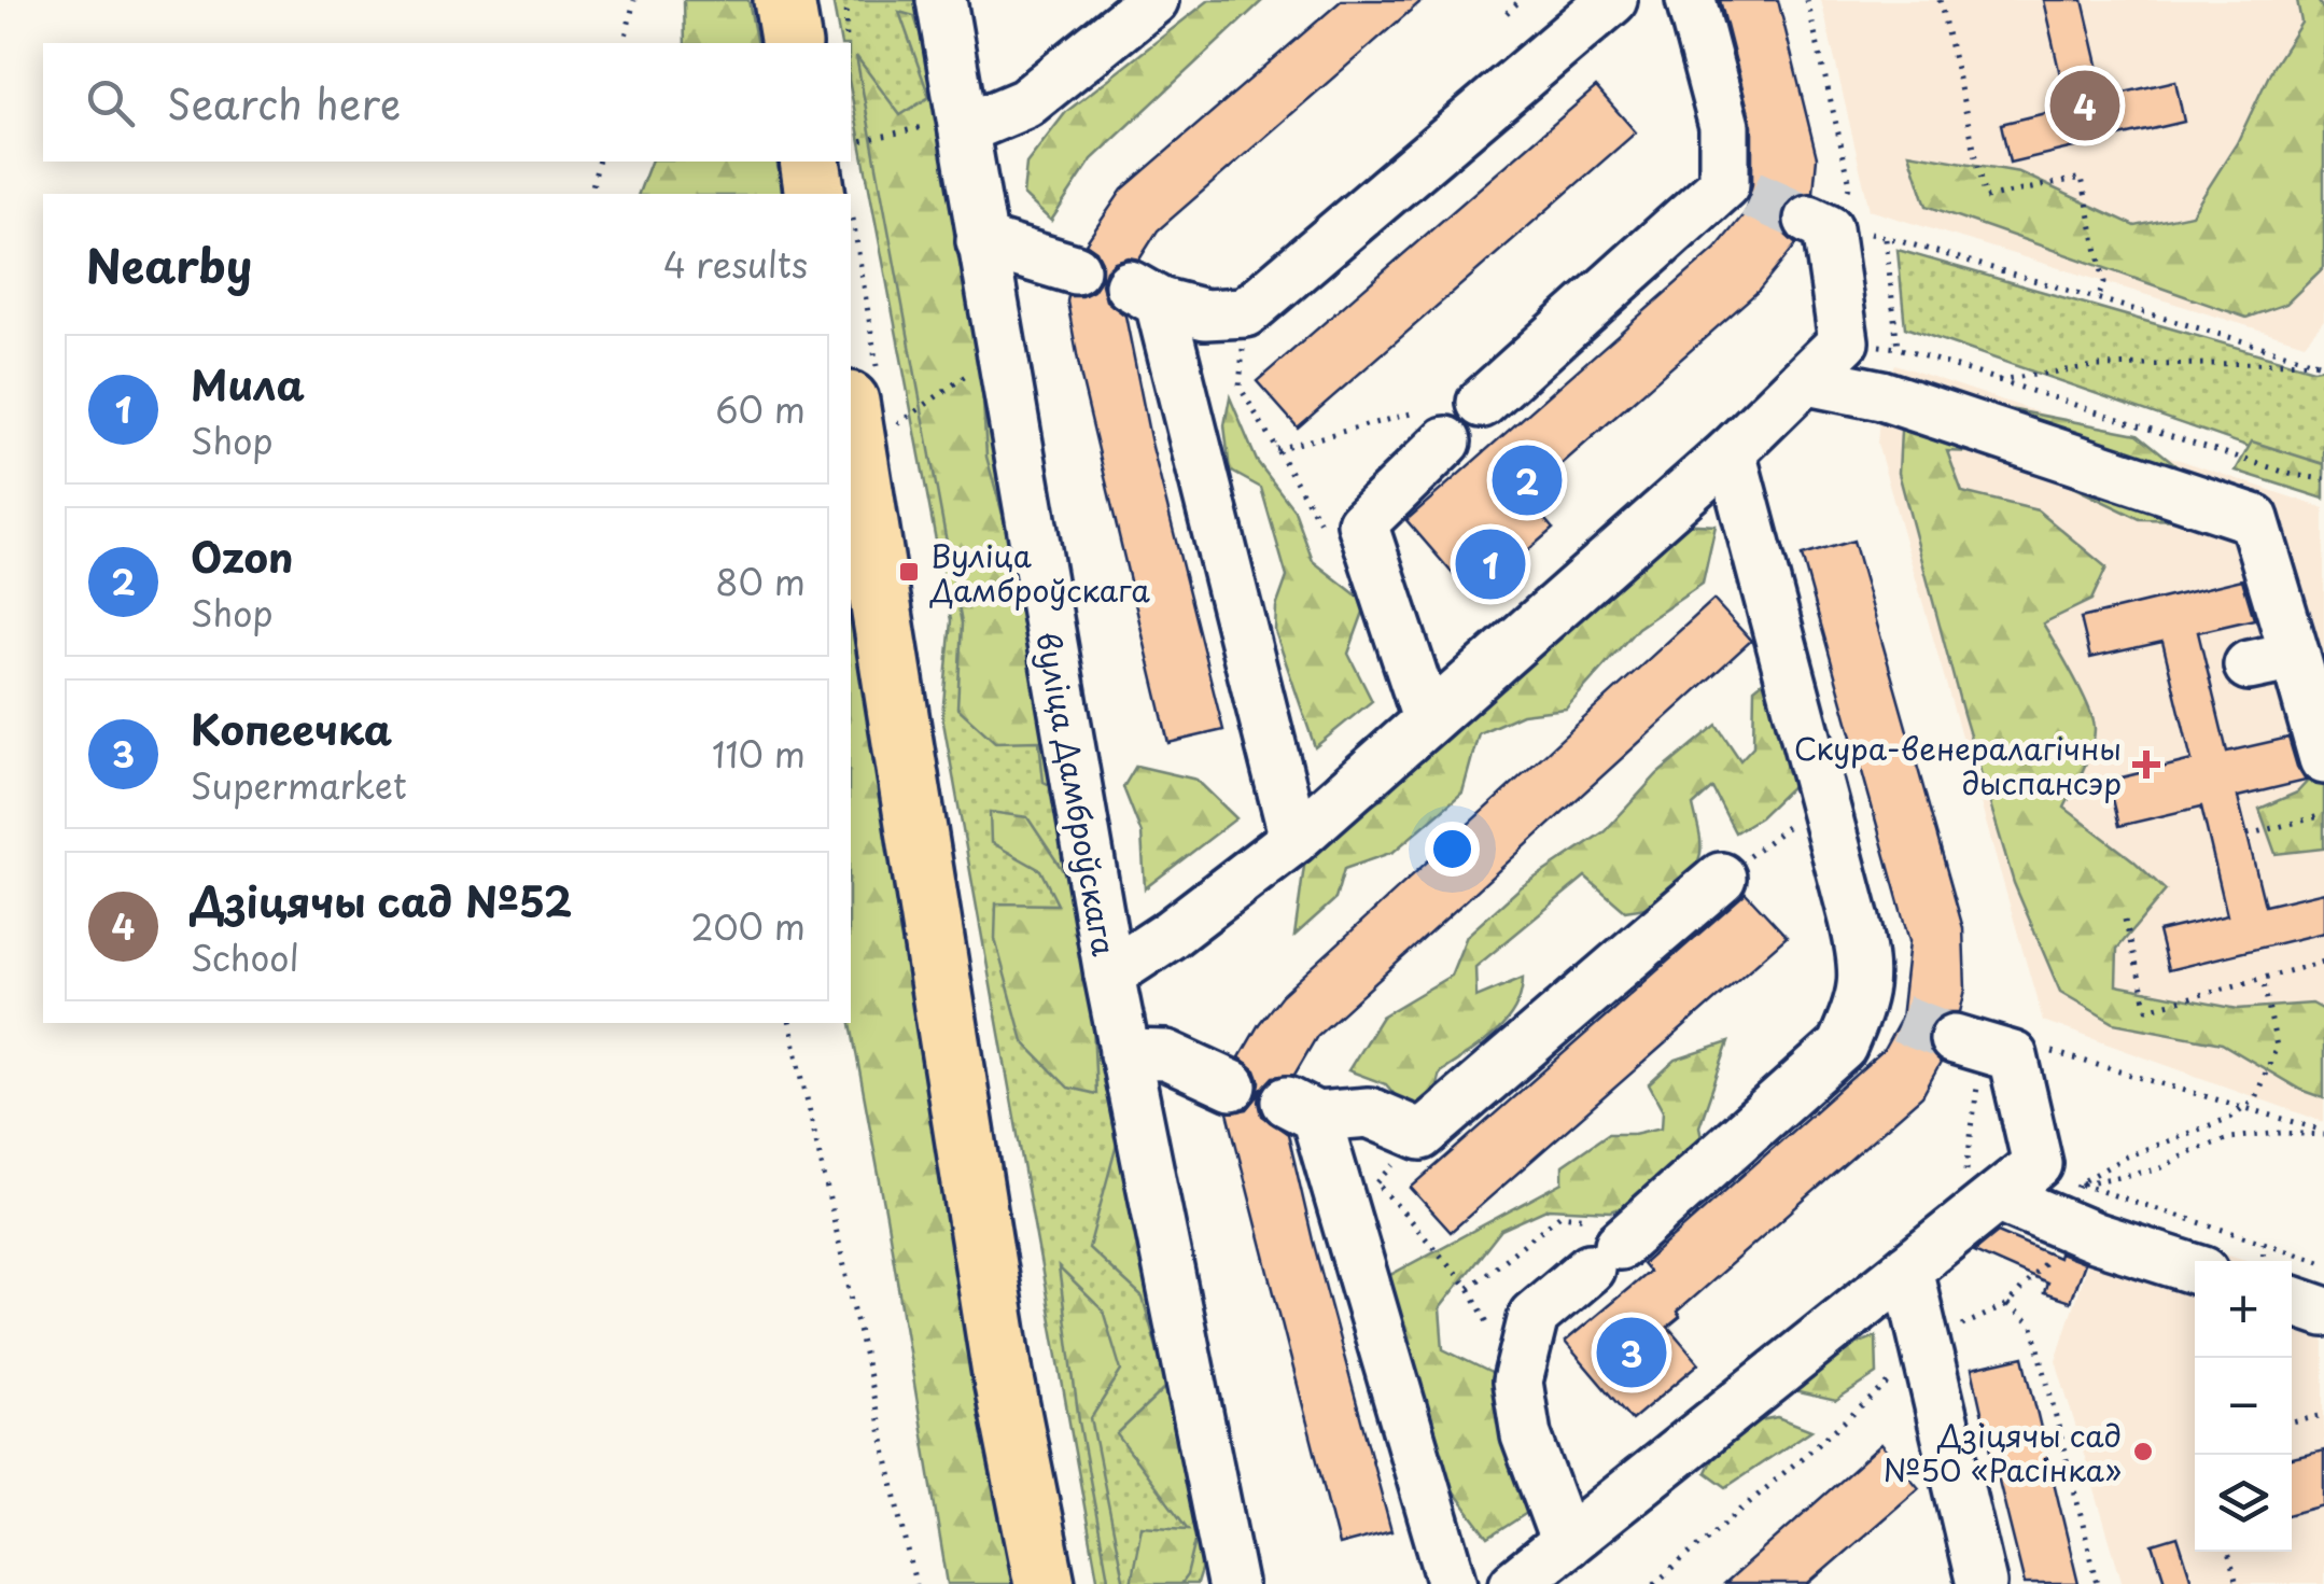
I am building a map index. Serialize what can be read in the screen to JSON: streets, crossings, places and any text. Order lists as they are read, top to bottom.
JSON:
{
  "streets": {
    "street": ["вуліца Дамброўскага"]
  },
  "places": {
    "transit": ["Вуліца Дамброўскага"],
    "health": ["Скура-венералагічны дыспансэр"],
    "other": ["Дзіцячы сад №50 «Расінка»"]
  },
  "page": {
    "search": "Search here",
    "pins": [
      "4",
      "2",
      "1",
      "3"
    ],
    "heading": ["Nearby", "4 results"],
    "list": [
      {
        "mark": "1",
        "name": "Мила",
        "note": "Shop",
        "value": "60 m"
      },
      {
        "mark": "2",
        "name": "Ozon",
        "note": "Shop",
        "value": "80 m"
      },
      {
        "mark": "3",
        "name": "Копеечка",
        "note": "Supermarket",
        "value": "110 m"
      },
      {
        "mark": "4",
        "name": "Дзіцячы сад №52",
        "note": "School",
        "value": "200 m"
      }
    ],
    "map_buttons": ["+", "−"]
  }
}
